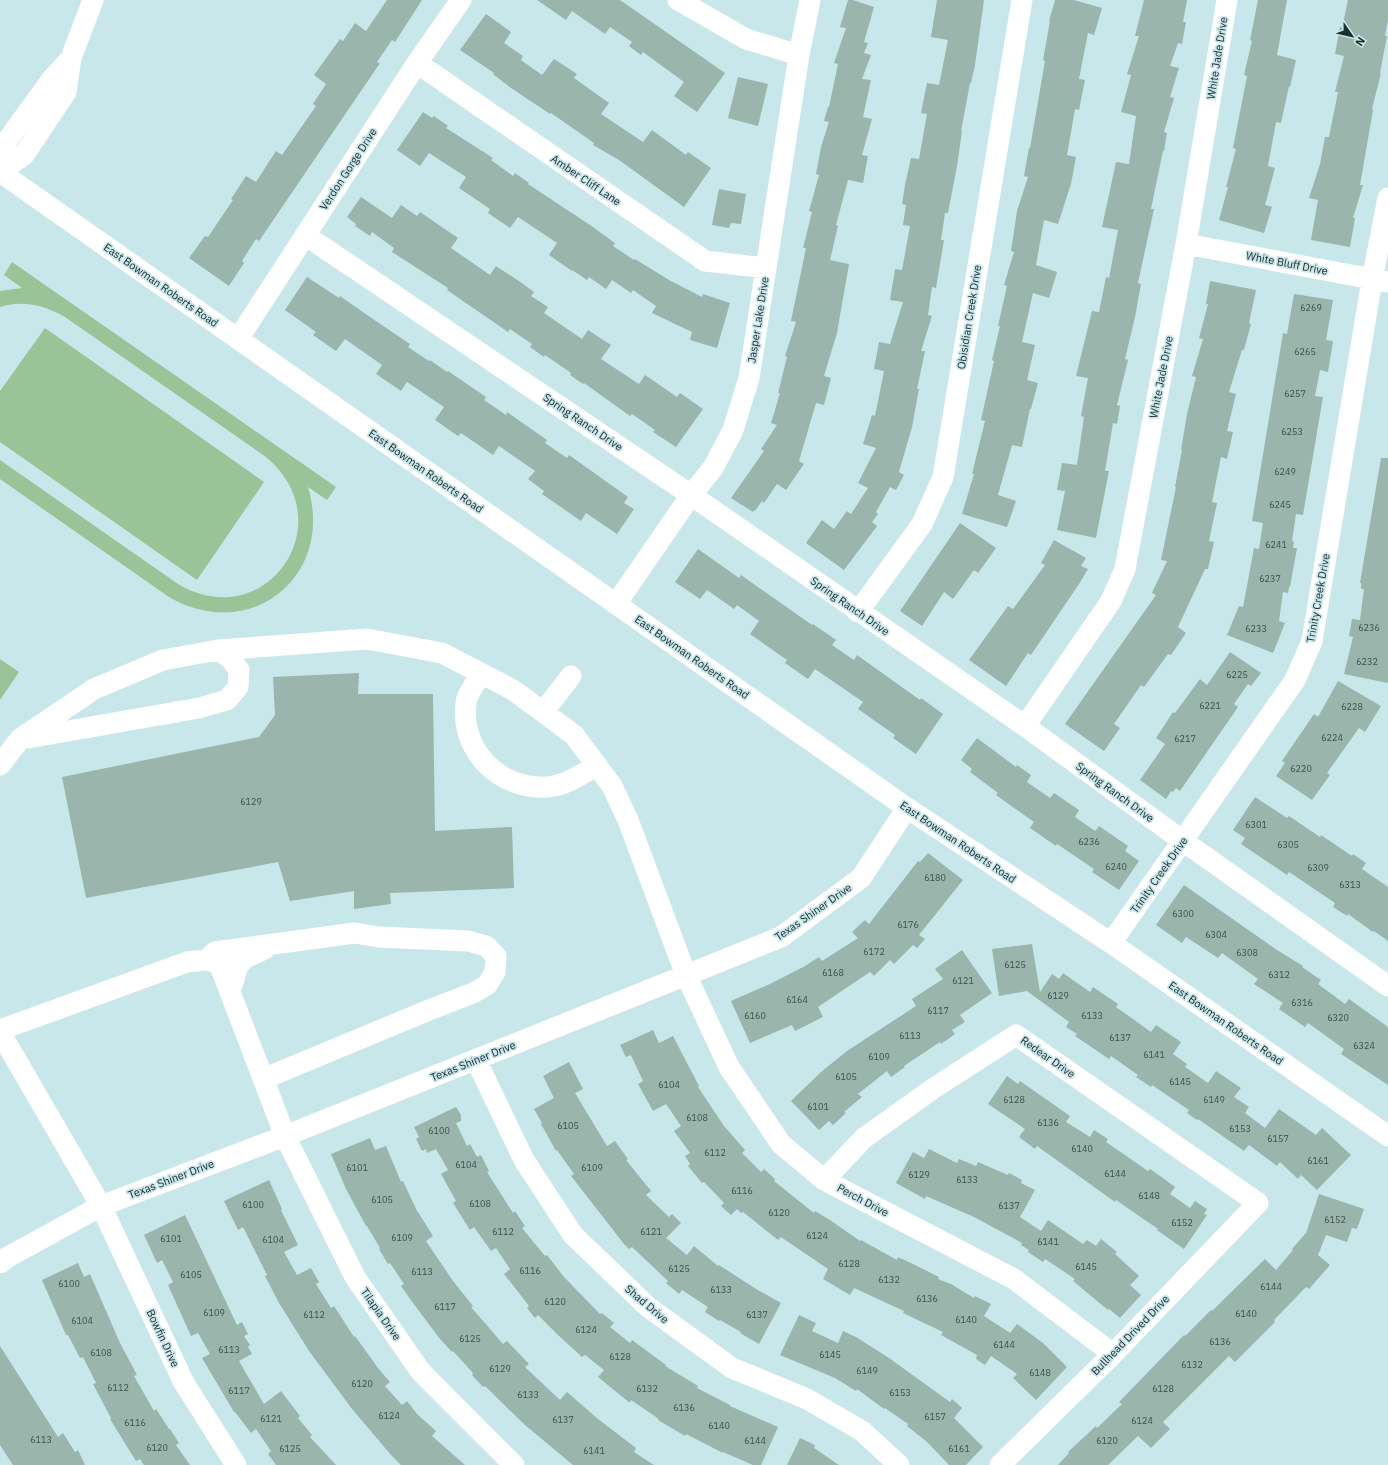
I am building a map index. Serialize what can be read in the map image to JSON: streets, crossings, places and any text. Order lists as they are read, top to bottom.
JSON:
{
  "streets": {
    "street": [
      "White Jade Drive",
      "Verdon Gorge Drive",
      "Amber Cliff Lane",
      "White Bluff Drive",
      "East Bowman Roberts Road",
      "Obisidian Creek Drive",
      "Jasper Lake Drive",
      "Spring Ranch Drive",
      "Trinity Creek Drive",
      "Texas Shiner Drive",
      "Redear Drive",
      "Perch Drive",
      "Shad Drive",
      "Tilapia Drive",
      "Bullhead Drived Drive",
      "Bowfin Drive"
    ]
  },
  "crossings": [
    ["White Jade Drive", "White Bluff Drive"],
    ["White Jade Drive", "Spring Ranch Drive"],
    ["Verdon Gorge Drive", "Amber Cliff Lane"],
    ["Verdon Gorge Drive", "East Bowman Roberts Road"],
    ["Verdon Gorge Drive", "Spring Ranch Drive"],
    ["Amber Cliff Lane", "Jasper Lake Drive"],
    ["White Bluff Drive", "Trinity Creek Drive"],
    ["East Bowman Roberts Road", "Jasper Lake Drive"],
    ["East Bowman Roberts Road", "Trinity Creek Drive"],
    ["East Bowman Roberts Road", "Texas Shiner Drive"],
    ["Obisidian Creek Drive", "Spring Ranch Drive"],
    ["Jasper Lake Drive", "Spring Ranch Drive"],
    ["Spring Ranch Drive", "Trinity Creek Drive"],
    ["Texas Shiner Drive", "Perch Drive"],
    ["Texas Shiner Drive", "Shad Drive"],
    ["Texas Shiner Drive", "Tilapia Drive"],
    ["Texas Shiner Drive", "Bowfin Drive"],
    ["Redear Drive", "Perch Drive"],
    ["Redear Drive", "Bullhead Drived Drive"],
    ["Perch Drive", "Bullhead Drived Drive"]
  ],
  "house_numbers": [
    "6269",
    "6265",
    "6257",
    "6253",
    "6249",
    "6245",
    "6241",
    "6237",
    "6236",
    "6233",
    "6232",
    "6225",
    "6221",
    "6228",
    "6224",
    "6217",
    "6220",
    "6129",
    "6301",
    "6236",
    "6305",
    "6240",
    "6309",
    "6180",
    "6313",
    "6300",
    "6176",
    "6304",
    "6172",
    "6308",
    "6125",
    "6168",
    "6312",
    "6121",
    "6129",
    "6164",
    "6316",
    "6117",
    "6160",
    "6133",
    "6320",
    "6113",
    "6137",
    "6324",
    "6141",
    "6109",
    "6105",
    "6145",
    "6104",
    "6128",
    "6149",
    "6101",
    "6108",
    "6136",
    "6105",
    "6153",
    "6100",
    "6157",
    "6140",
    "6112",
    "6161",
    "6104",
    "6101",
    "6109",
    "6144",
    "6129",
    "6133",
    "6116",
    "6148",
    "6105",
    "6108",
    "6100",
    "6137",
    "6120",
    "6152",
    "6152",
    "6112",
    "6121",
    "6124",
    "6109",
    "6101",
    "6104",
    "6141",
    "6128",
    "6145",
    "6125",
    "6116",
    "6113",
    "6105",
    "6132",
    "6100",
    "6144",
    "6133",
    "6136",
    "6120",
    "6117",
    "6109",
    "6140",
    "6112",
    "6137",
    "6140",
    "6104",
    "6124",
    "6125",
    "6136",
    "6144",
    "6113",
    "6108",
    "6145",
    "6128",
    "6132",
    "6129",
    "6149",
    "6148",
    "6120",
    "6112",
    "6132",
    "6128",
    "6117",
    "6153",
    "6133",
    "6136",
    "6124",
    "6157",
    "6121",
    "6137",
    "6124",
    "6116",
    "6140",
    "6113",
    "6144",
    "6120",
    "6120",
    "6125",
    "6161",
    "6141"
  ],
  "north": "bottom right"
}
